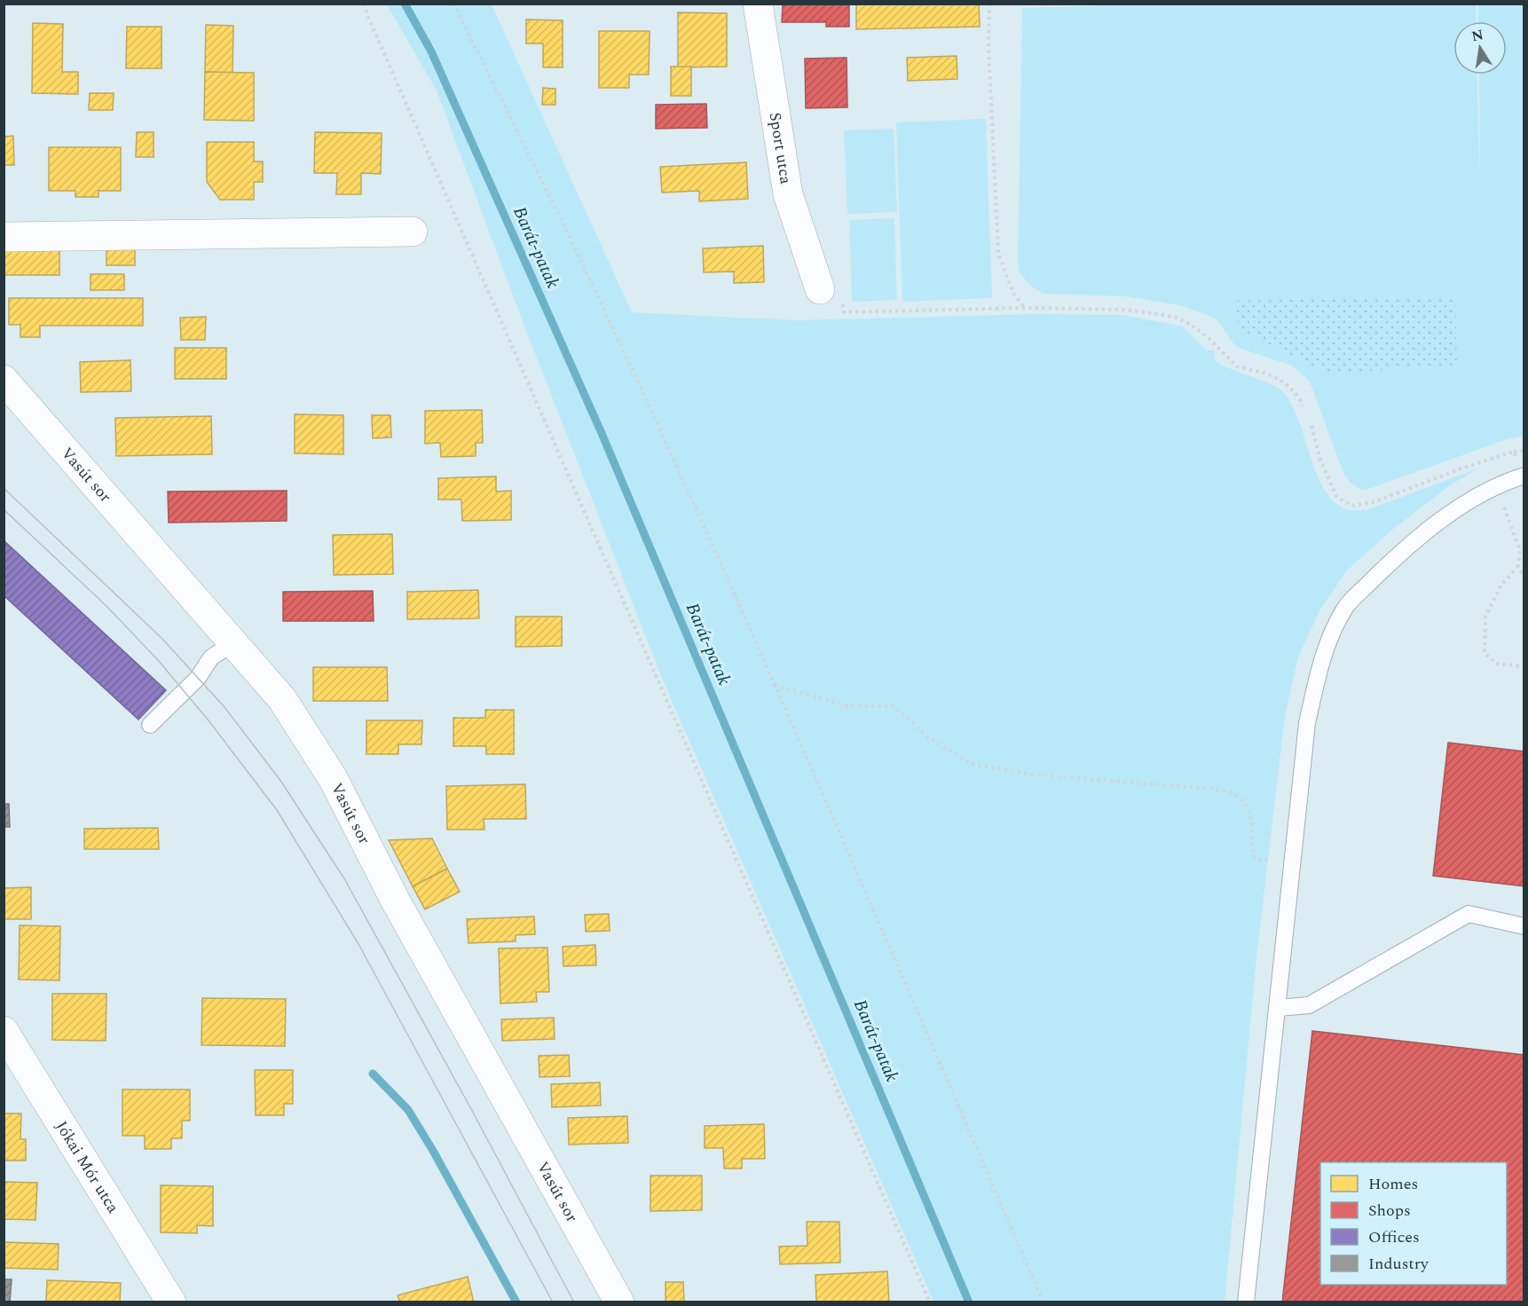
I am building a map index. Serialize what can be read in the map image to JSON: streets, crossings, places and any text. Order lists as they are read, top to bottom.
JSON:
{
  "streets": {
    "street": ["Sport utca", "Vasút sor", "Jókai Mór utca"]
  },
  "water": ["Barát-patak"],
  "legend": [
    "Homes",
    "Shops",
    "Offices",
    "Industry"
  ],
  "north": "top"
}
